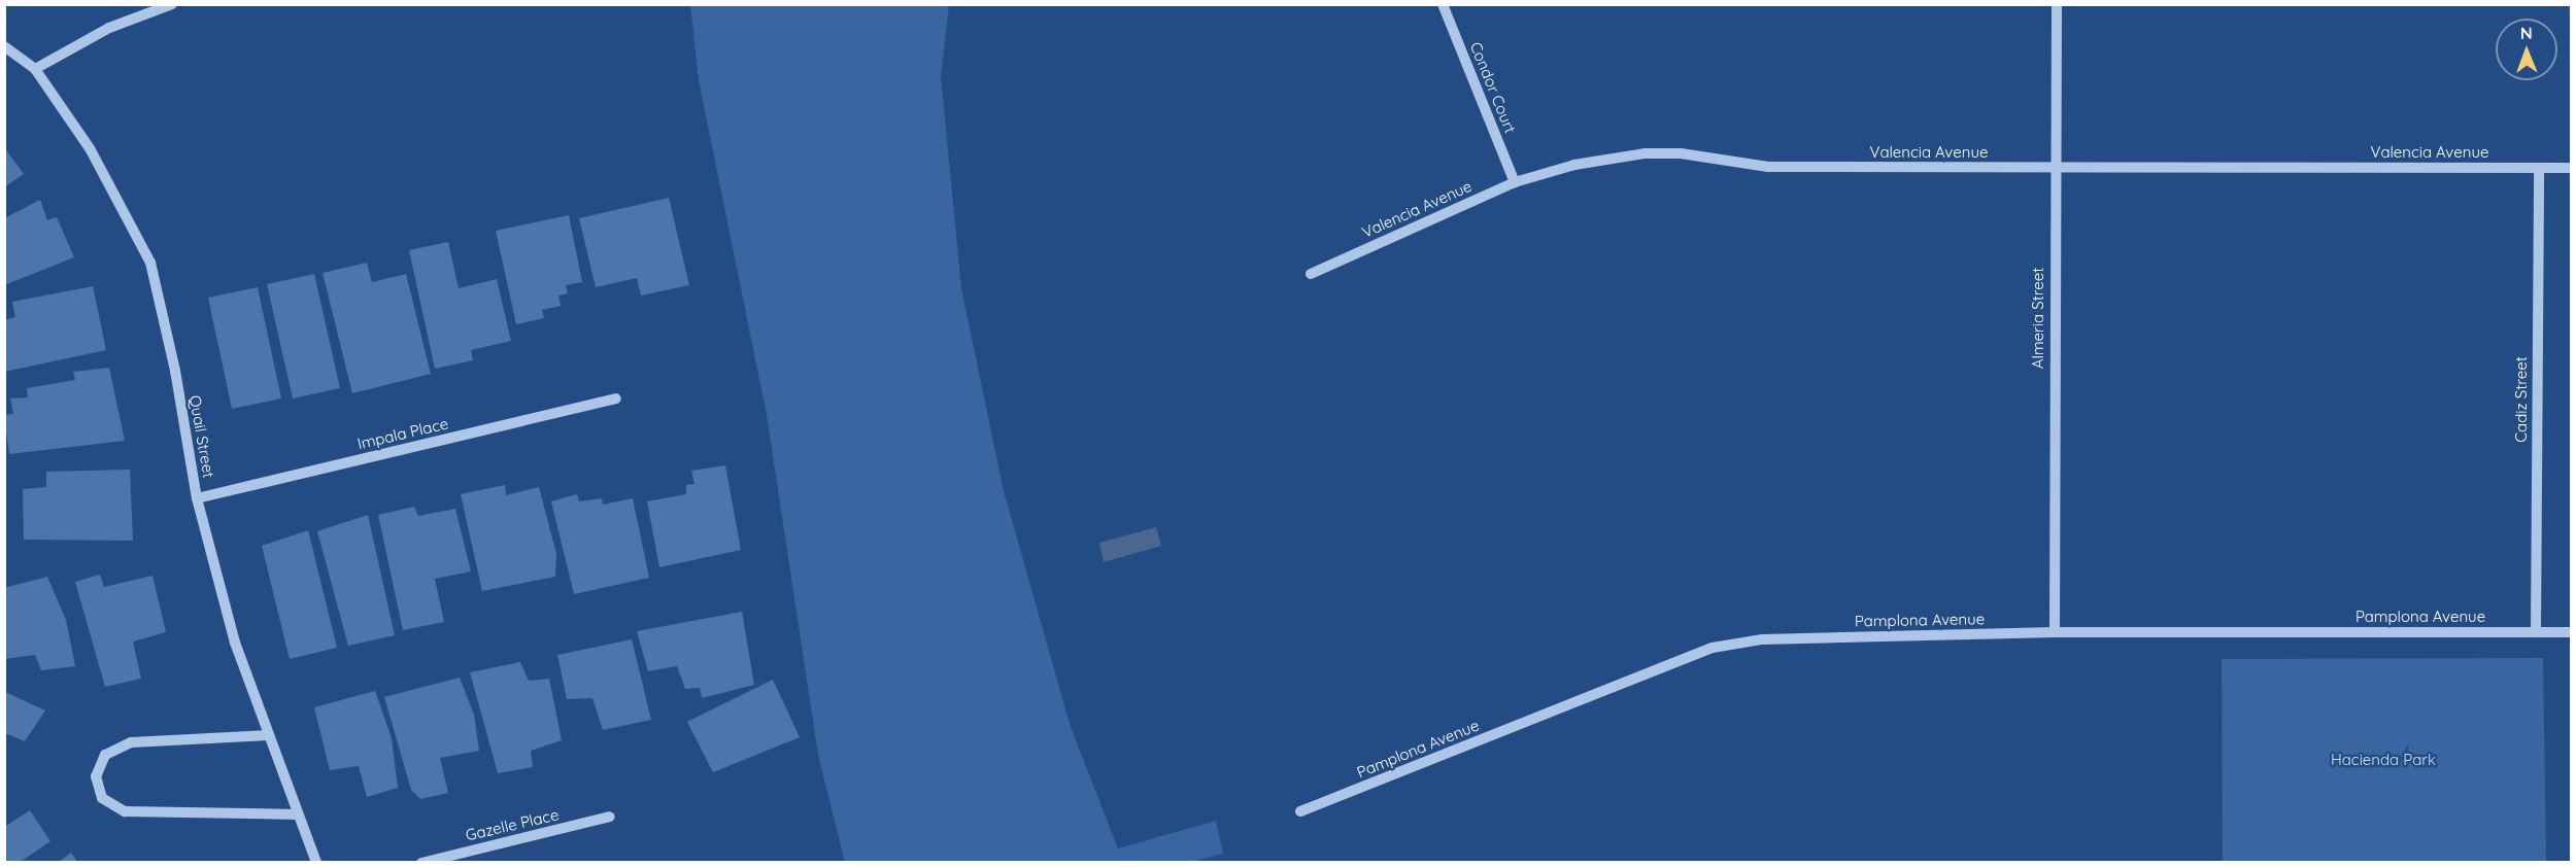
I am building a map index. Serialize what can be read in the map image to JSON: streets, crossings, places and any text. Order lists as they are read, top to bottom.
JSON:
{
  "streets": {
    "street": [
      "Condor Court",
      "Valencia Avenue",
      "Almeria Street",
      "Cadiz Street",
      "Impala Place",
      "Quail Street",
      "Pamplona Avenue",
      "Gazelle Place"
    ]
  },
  "crossings": [
    ["Condor Court", "Valencia Avenue"],
    ["Valencia Avenue", "Almeria Street"],
    ["Valencia Avenue", "Cadiz Street"],
    ["Almeria Street", "Pamplona Avenue"],
    ["Cadiz Street", "Pamplona Avenue"],
    ["Impala Place", "Quail Street"]
  ],
  "parks": ["Hacienda Park"],
  "north": "top"
}
